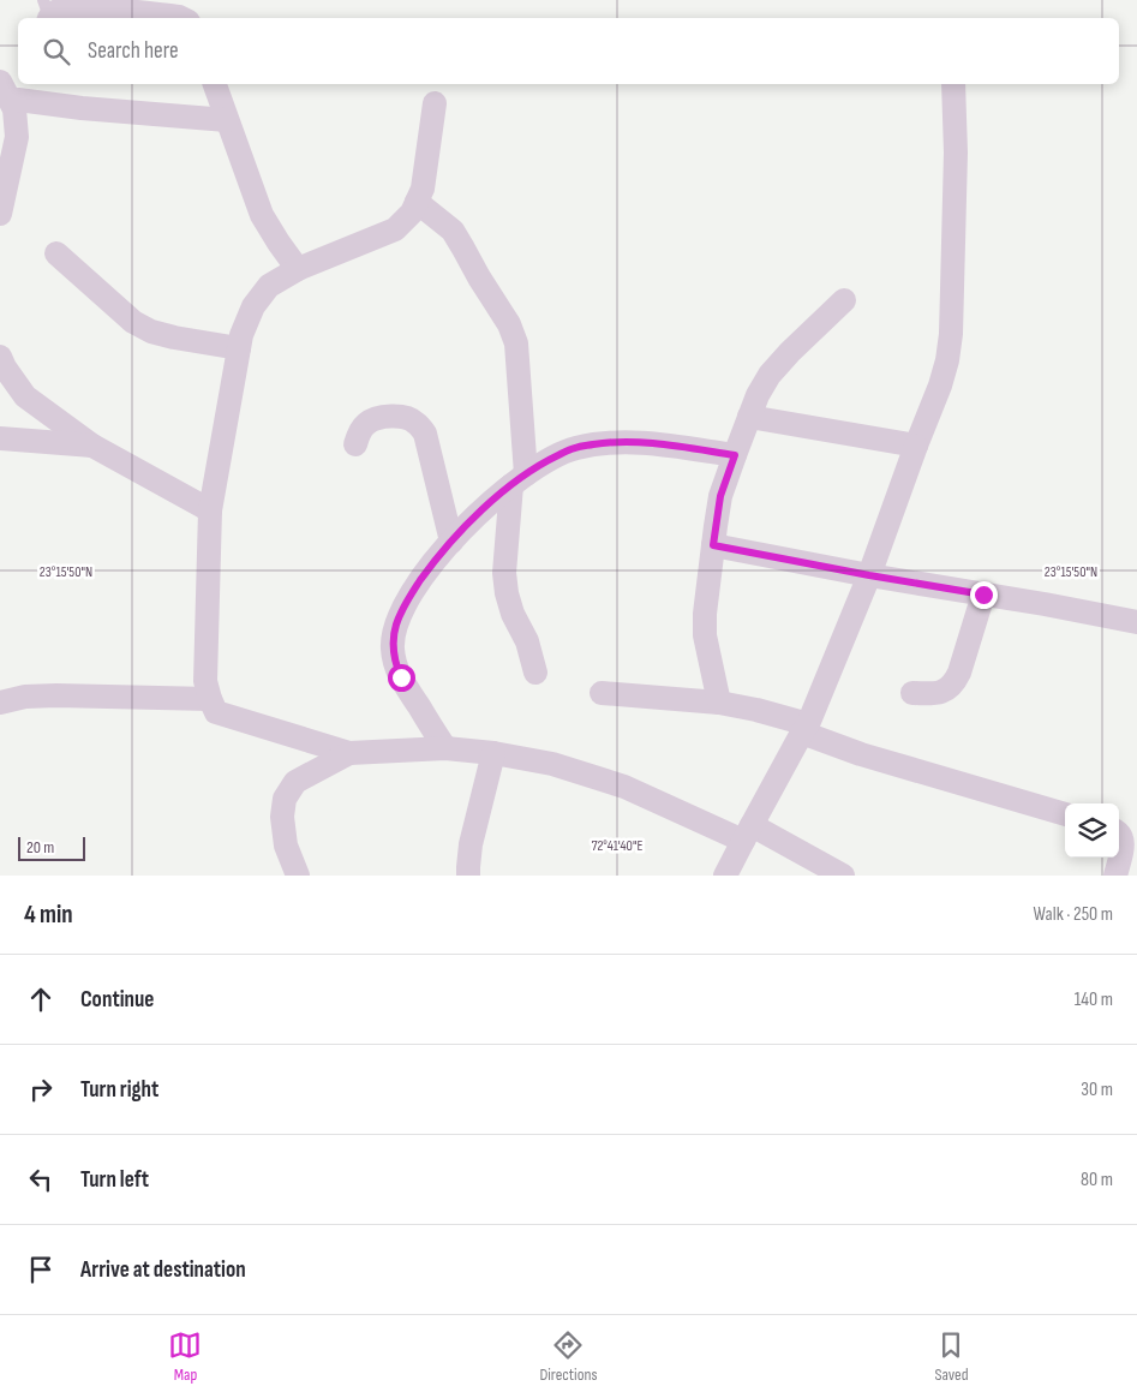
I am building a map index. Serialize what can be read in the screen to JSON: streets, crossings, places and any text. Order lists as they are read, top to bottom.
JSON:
{
  "scale_bar": "20 m",
  "page": {
    "search": "Search here",
    "scale": "20 m",
    "heading": ["4 min", "Walk · 250 m"],
    "list": [
      ["Continue", "140 m"],
      ["Turn right", "30 m"],
      ["Turn left", "80 m"],
      "Arrive at destination"
    ],
    "nav": ["Map", "Directions", "Saved"]
  },
  "coordinates": ["23°15'50\"N", "72°41'40\"E"]
}
